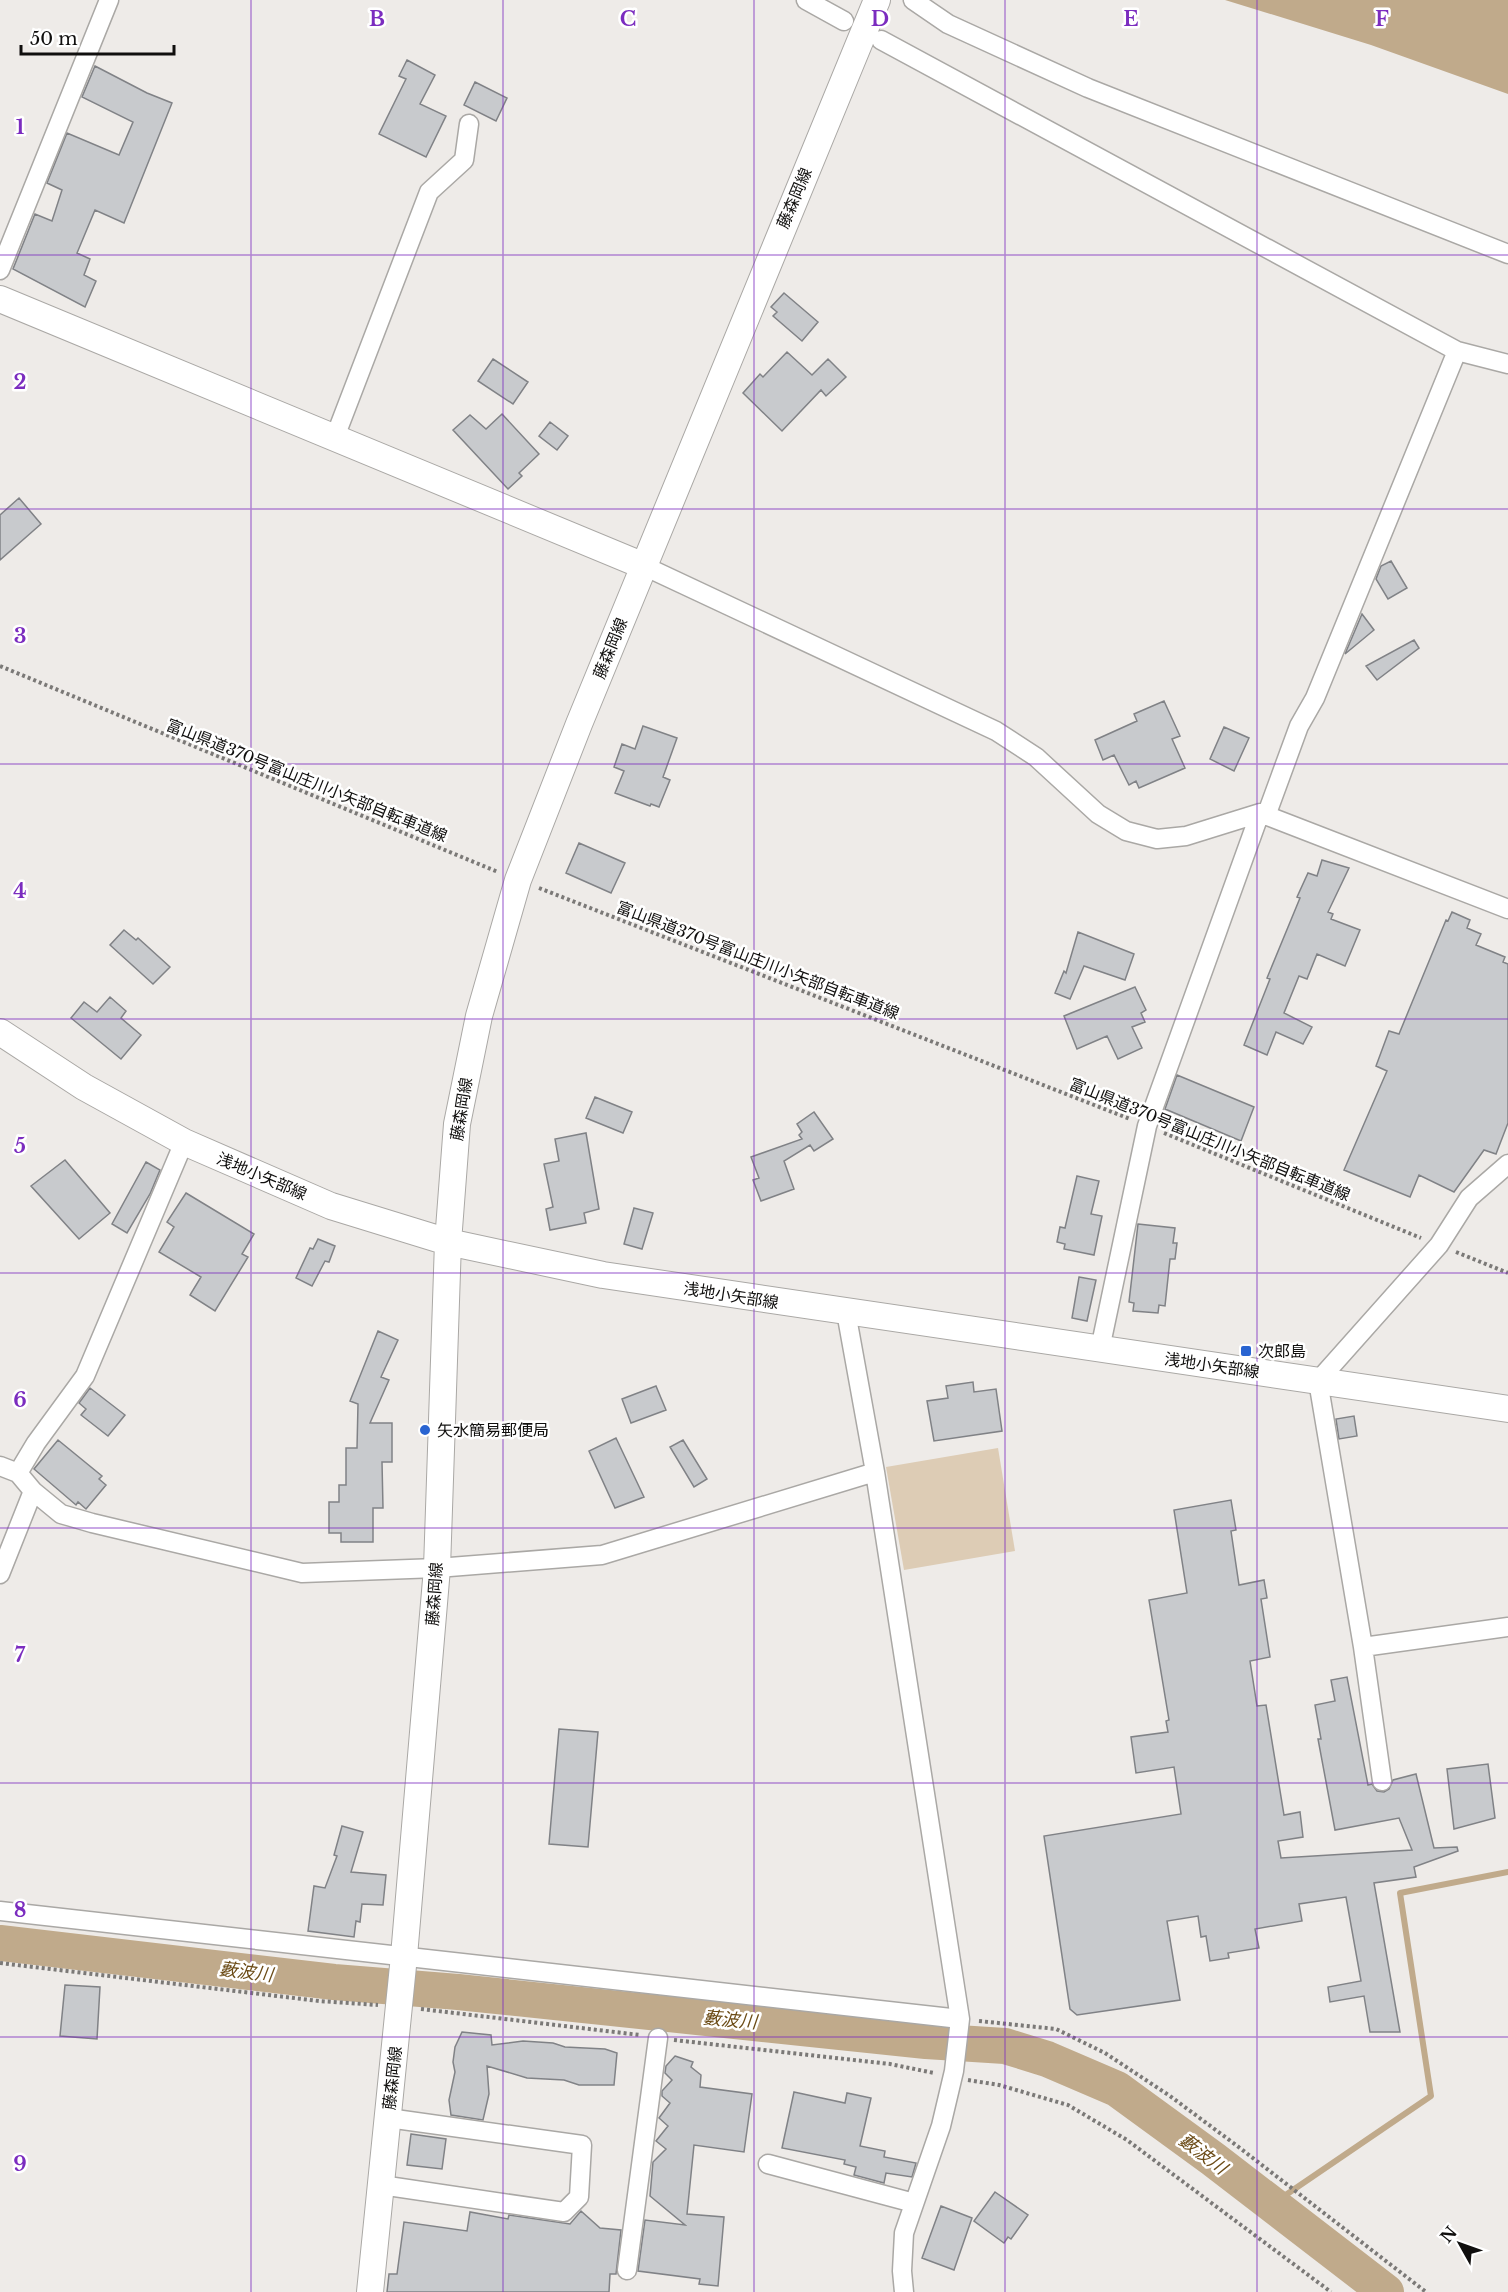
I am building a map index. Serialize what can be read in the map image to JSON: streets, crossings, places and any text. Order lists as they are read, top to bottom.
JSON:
{
  "streets": {
    "main road": ["藤森岡線", "浅地小矢部線"],
    "path": ["富山県道370号富山庄川小矢部自転車道線"]
  },
  "crossings": [
    ["藤森岡線", "富山県道370号富山庄川小矢部自転車道線"],
    ["藤森岡線", "浅地小矢部線"]
  ],
  "water": ["藪波川"],
  "places": {
    "transit": ["次郎島"],
    "other": ["矢水簡易郵便局"]
  },
  "scale_bar": "50 m",
  "north": "top left",
  "grid": {
    "columns": [
      "B",
      "C",
      "D",
      "E",
      "F"
    ],
    "rows": [
      "1",
      "2",
      "3",
      "4",
      "5",
      "6",
      "7",
      "8",
      "9"
    ]
  }
}
